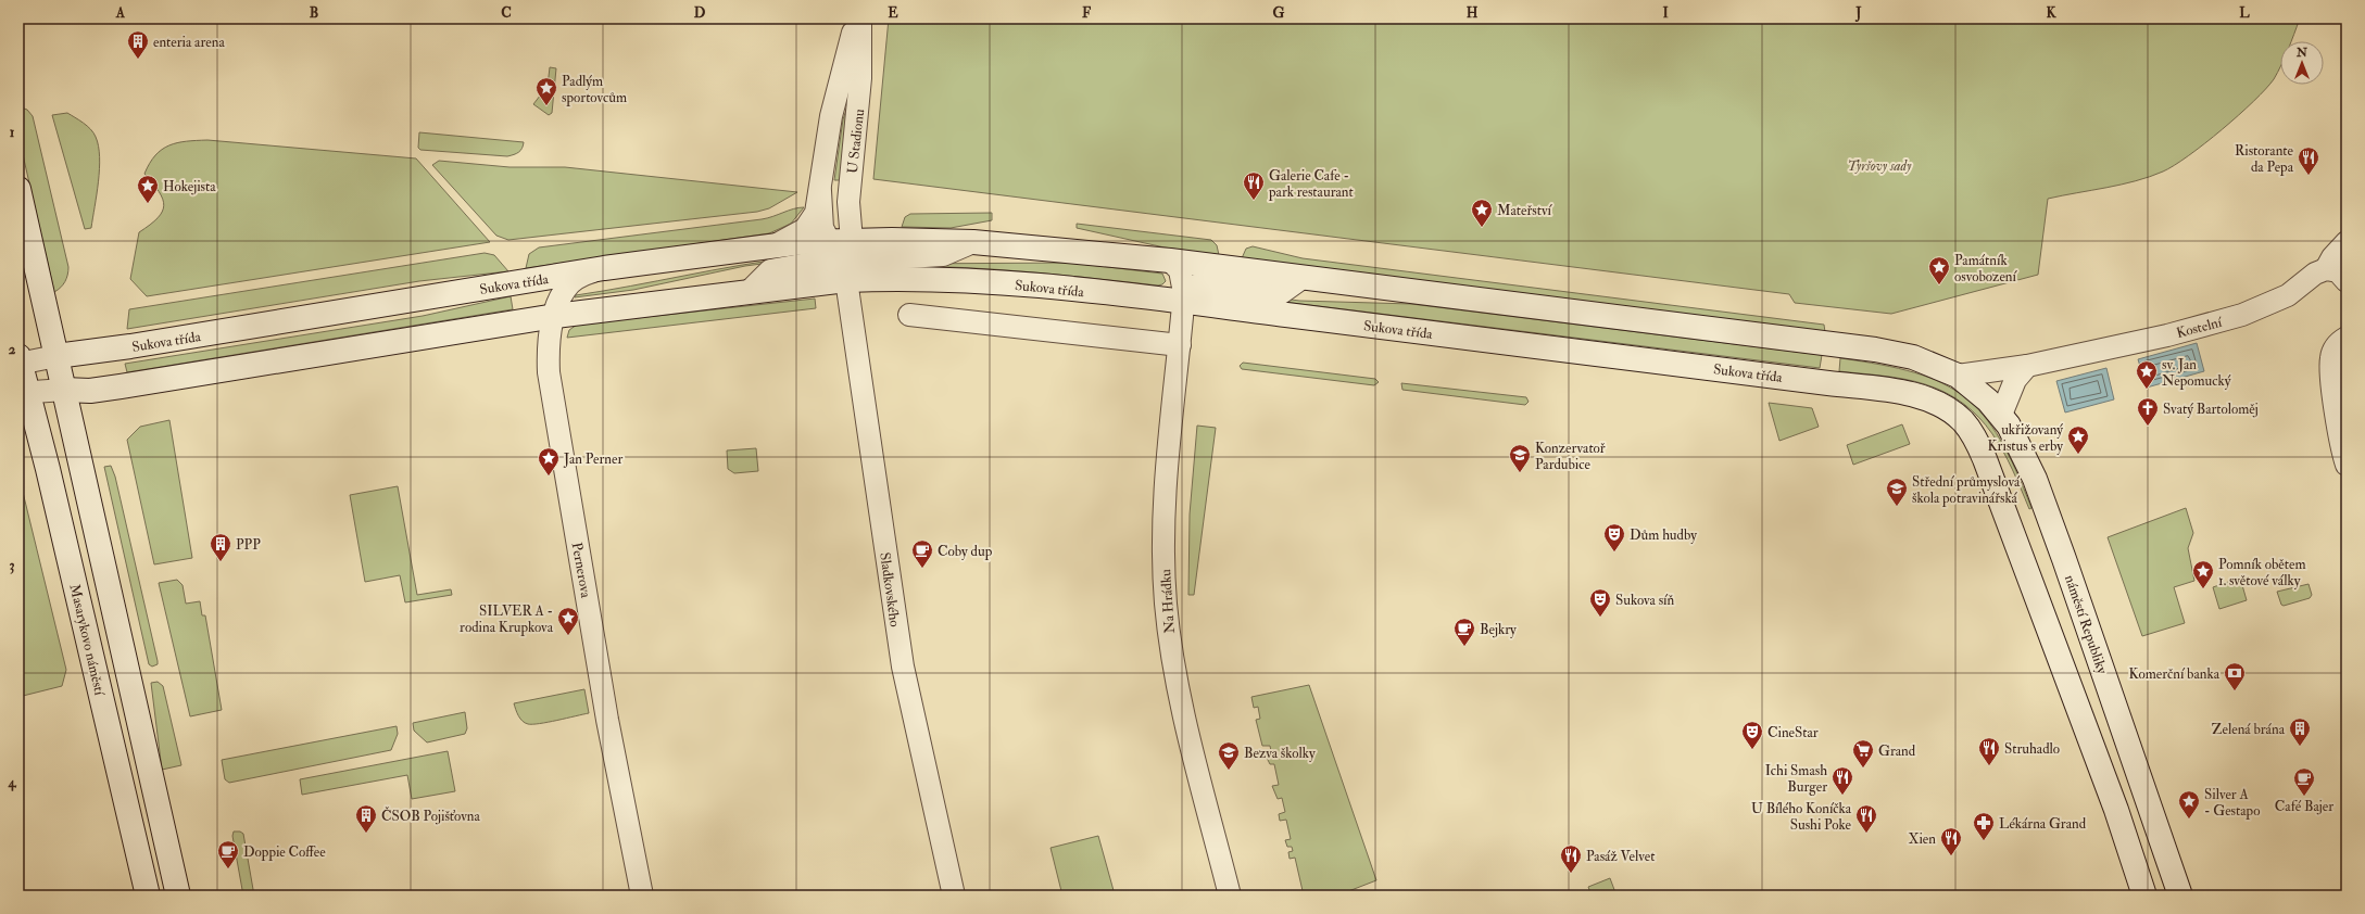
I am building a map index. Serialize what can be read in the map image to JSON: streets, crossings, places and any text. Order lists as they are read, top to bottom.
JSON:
{
  "streets": {
    "street": [
      "U Stadionu",
      "Sukova třída",
      "Kostelní",
      "Pernerova",
      "Sladkovského",
      "Na Hrádku",
      "náměstí Republiky",
      "Masarykovo náměstí"
    ]
  },
  "crossings": [
    ["U Stadionu", "Sukova třída"],
    ["U Stadionu", "Sladkovského"],
    ["Sukova třída", "Kostelní"],
    ["Sukova třída", "Pernerova"],
    ["Sukova třída", "Sladkovského"],
    ["Sukova třída", "Na Hrádku"],
    ["Sukova třída", "náměstí Republiky"],
    ["Kostelní", "náměstí Republiky"]
  ],
  "parks": ["Tyršovy sady"],
  "places": {
    "building": [
      "enteria arena",
      "PPP",
      "Zelená brána",
      "ČSOB Pojišťovna"
    ],
    "place": [
      "Padlým sportovcům",
      "Hokejista",
      "Mateřství",
      "Památník osvobození",
      "sv. Jan Nepomucký",
      "ukřižovaný Kristus s erby",
      "Jan Perner",
      "Pomník obětem 1. světové války",
      "SILVER A - rodina Krupkova",
      "Silver A - Gestapo"
    ],
    "restaurant": [
      "Ristorante da Pepa",
      "Galerie Cafe - park restaurant",
      "Struhadlo",
      "Ichi Smash Burger",
      "U Bílého Koníčka Sushi Poke",
      "Xien",
      "Pasáž Velvet"
    ],
    "church": ["Svatý Bartoloměj"],
    "school or university": ["Konzervatoř Pardubice", "Střední průmyslová škola potravinářská", "Bezva školky"],
    "theatre": ["Dům hudby", "Sukova síň", "CineStar"],
    "cafe": [
      "Coby dup",
      "Bejkry",
      "Café Bajer",
      "Doppie Coffee"
    ],
    "bank": ["Komerční banka"],
    "supermarket": ["Grand"],
    "pharmacy": ["Lékárna Grand"]
  },
  "north": "top",
  "grid": {
    "columns": [
      "A",
      "B",
      "C",
      "D",
      "E",
      "F",
      "G",
      "H",
      "I",
      "J",
      "K",
      "L"
    ],
    "rows": [
      "1",
      "2",
      "3",
      "4"
    ]
  }
}
